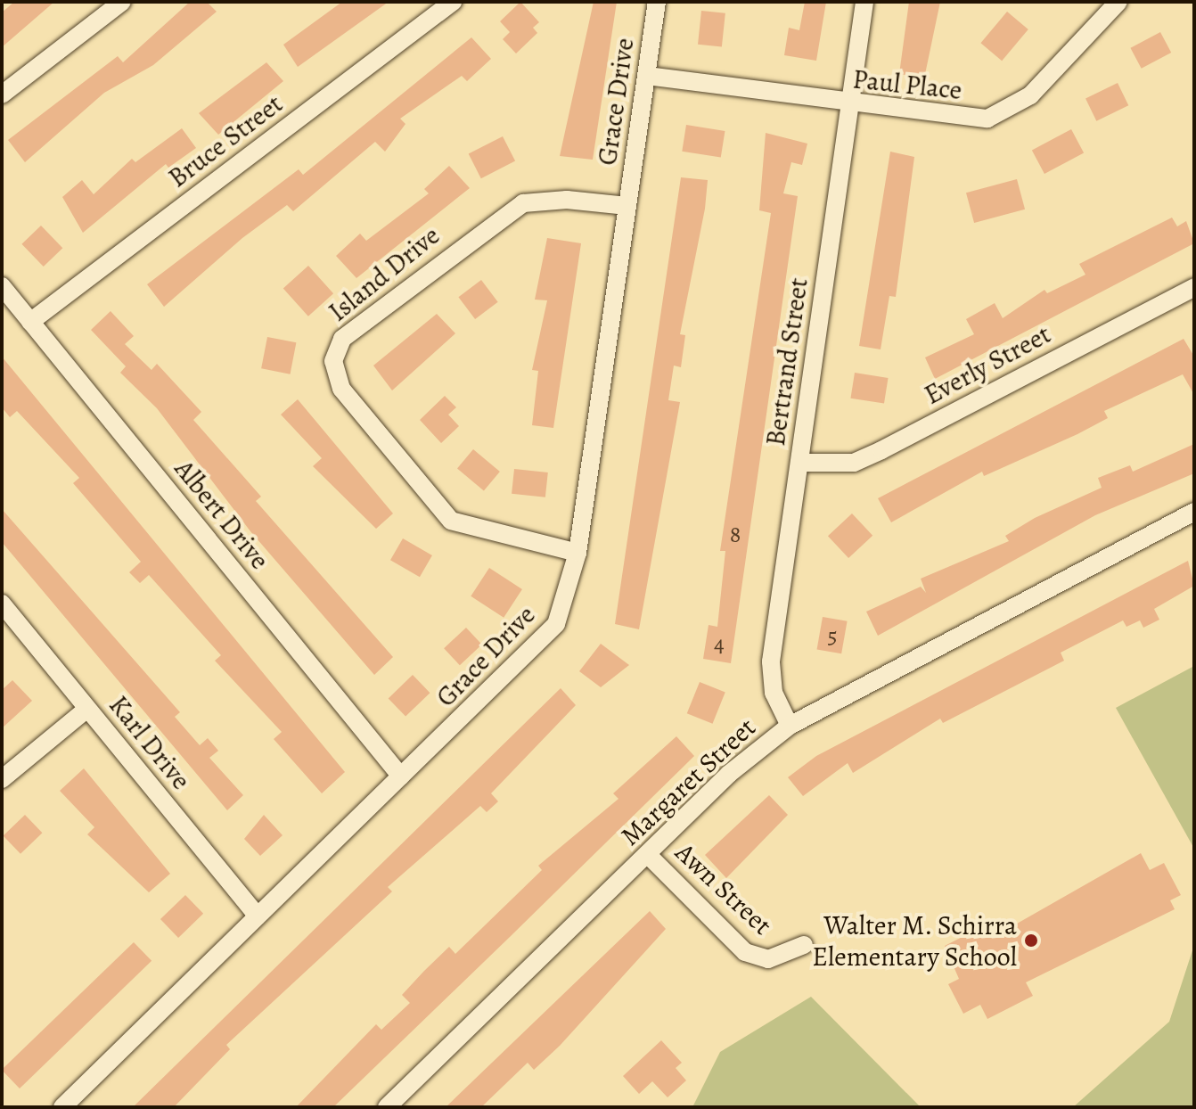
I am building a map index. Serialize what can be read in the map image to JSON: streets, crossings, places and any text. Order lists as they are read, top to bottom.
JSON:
{
  "streets": {
    "street": [
      "Paul Place",
      "Grace Drive",
      "Bruce Street",
      "Island Drive",
      "Bertrand Street",
      "Everly Street",
      "Albert Drive",
      "Karl Drive",
      "Margaret Street",
      "Awn Street"
    ]
  },
  "crossings": [
    ["Paul Place", "Grace Drive"],
    ["Paul Place", "Bertrand Street"],
    ["Grace Drive", "Island Drive"],
    ["Grace Drive", "Albert Drive"],
    ["Grace Drive", "Karl Drive"],
    ["Bruce Street", "Albert Drive"],
    ["Bertrand Street", "Everly Street"],
    ["Bertrand Street", "Margaret Street"],
    ["Margaret Street", "Awn Street"]
  ],
  "places": ["Walter M. Schirra Elementary School"],
  "house_numbers": ["8", "5", "4"]
}
